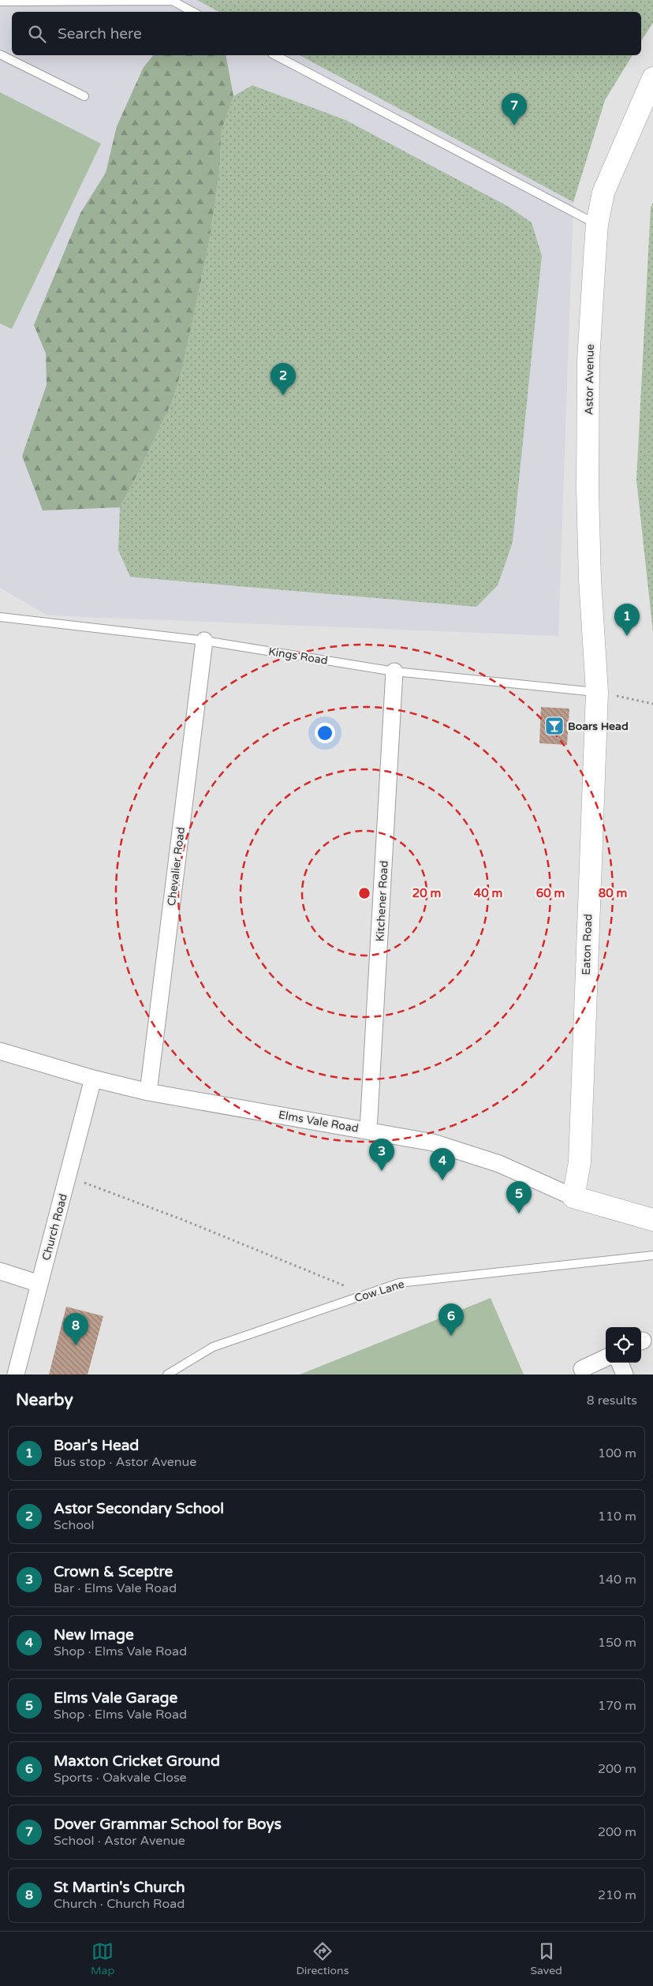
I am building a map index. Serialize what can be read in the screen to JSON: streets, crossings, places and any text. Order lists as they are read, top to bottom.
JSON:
{
  "streets": {
    "street": [
      "Astor Avenue",
      "Chevalier Road",
      "Kitchener Road",
      "Eaton Road",
      "Elms Vale Road",
      "Church Road"
    ],
    "lane": ["Kings Road", "Cow Lane"]
  },
  "crossings": [
    ["Astor Avenue", "Kings Road"],
    ["Astor Avenue", "Eaton Road"],
    ["Kings Road", "Chevalier Road"],
    ["Kings Road", "Kitchener Road"],
    ["Kings Road", "Eaton Road"],
    ["Chevalier Road", "Elms Vale Road"],
    ["Kitchener Road", "Elms Vale Road"],
    ["Eaton Road", "Elms Vale Road"],
    ["Elms Vale Road", "Church Road"]
  ],
  "places": {
    "bar": ["Boars Head"]
  },
  "page": {
    "search": "Search here",
    "pins": [
      "7",
      "2",
      "1",
      "3",
      "4",
      "5",
      "6",
      "8"
    ],
    "heading": ["Nearby", "8 results"],
    "list": [
      {
        "mark": "1",
        "name": "Boar's Head",
        "note": "Bus stop · Astor Avenue",
        "value": "100 m"
      },
      {
        "mark": "2",
        "name": "Astor Secondary School",
        "note": "School",
        "value": "110 m"
      },
      {
        "mark": "3",
        "name": "Crown & Sceptre",
        "note": "Bar · Elms Vale Road",
        "value": "140 m"
      },
      {
        "mark": "4",
        "name": "New Image",
        "note": "Shop · Elms Vale Road",
        "value": "150 m"
      },
      {
        "mark": "5",
        "name": "Elms Vale Garage",
        "note": "Shop · Elms Vale Road",
        "value": "170 m"
      },
      {
        "mark": "6",
        "name": "Maxton Cricket Ground",
        "note": "Sports · Oakvale Close",
        "value": "200 m"
      },
      {
        "mark": "7",
        "name": "Dover Grammar School for Boys",
        "note": "School · Astor Avenue",
        "value": "200 m"
      },
      {
        "mark": "8",
        "name": "St Martin's Church",
        "note": "Church · Church Road",
        "value": "210 m"
      }
    ],
    "nav": ["Map", "Directions", "Saved"]
  },
  "rings": [
    "20 m",
    "40 m",
    "60 m",
    "80 m"
  ]
}
